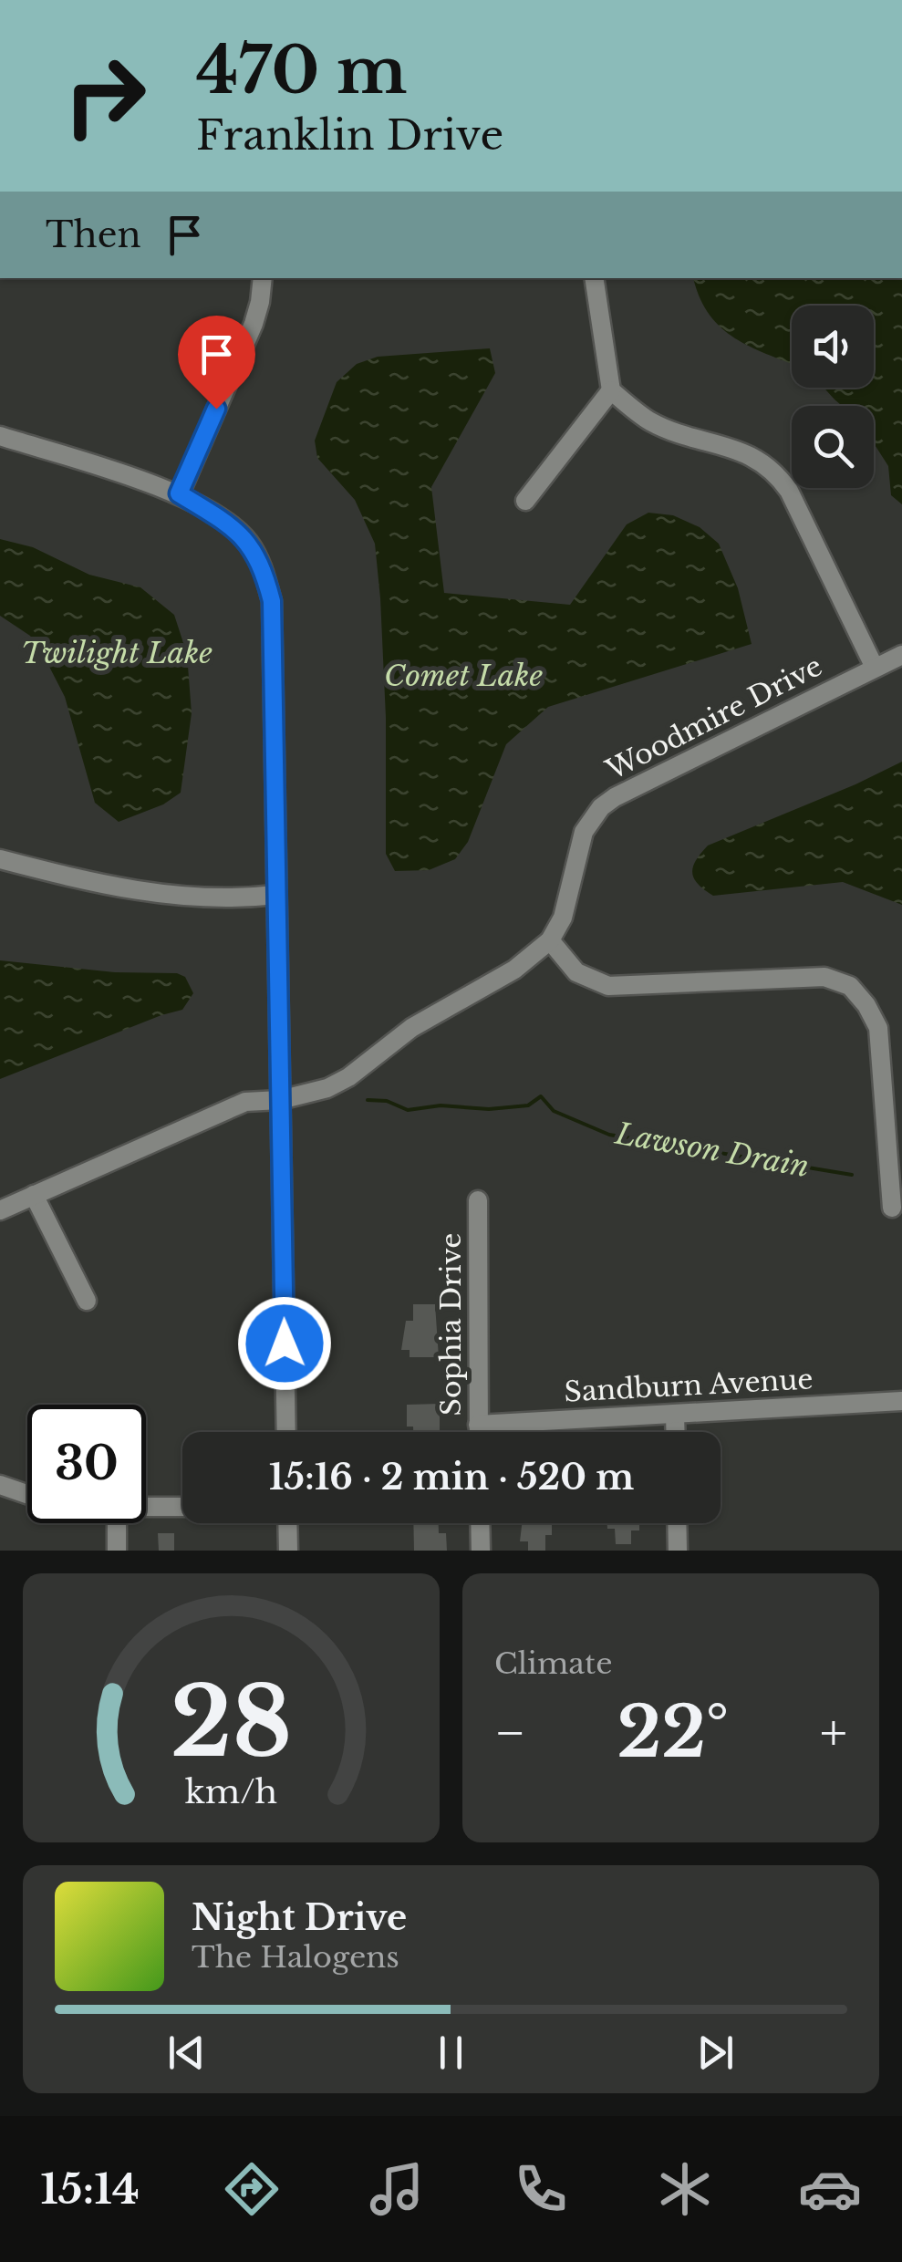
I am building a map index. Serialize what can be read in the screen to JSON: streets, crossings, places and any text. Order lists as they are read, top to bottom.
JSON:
{
  "streets": {
    "street": ["Woodmire Drive", "Sophia Drive", "Sandburn Avenue"]
  },
  "crossings": [
    ["Sophia Drive", "Sandburn Avenue"]
  ],
  "water": ["Twilight Lake", "Comet Lake", "Lawson Drain"],
  "page": {
    "turn": ["470 m", "Franklin Drive"],
    "then": "Then",
    "limit": "30",
    "trip": "15:16 · 2 min · 520 m",
    "tile": "Climate",
    "heat": ["−", "22°", "+"],
    "song": ["Night Drive", "The Halogens"],
    "tabs": "15:14",
    "gauge": ["28", "km/h"]
  }
}
